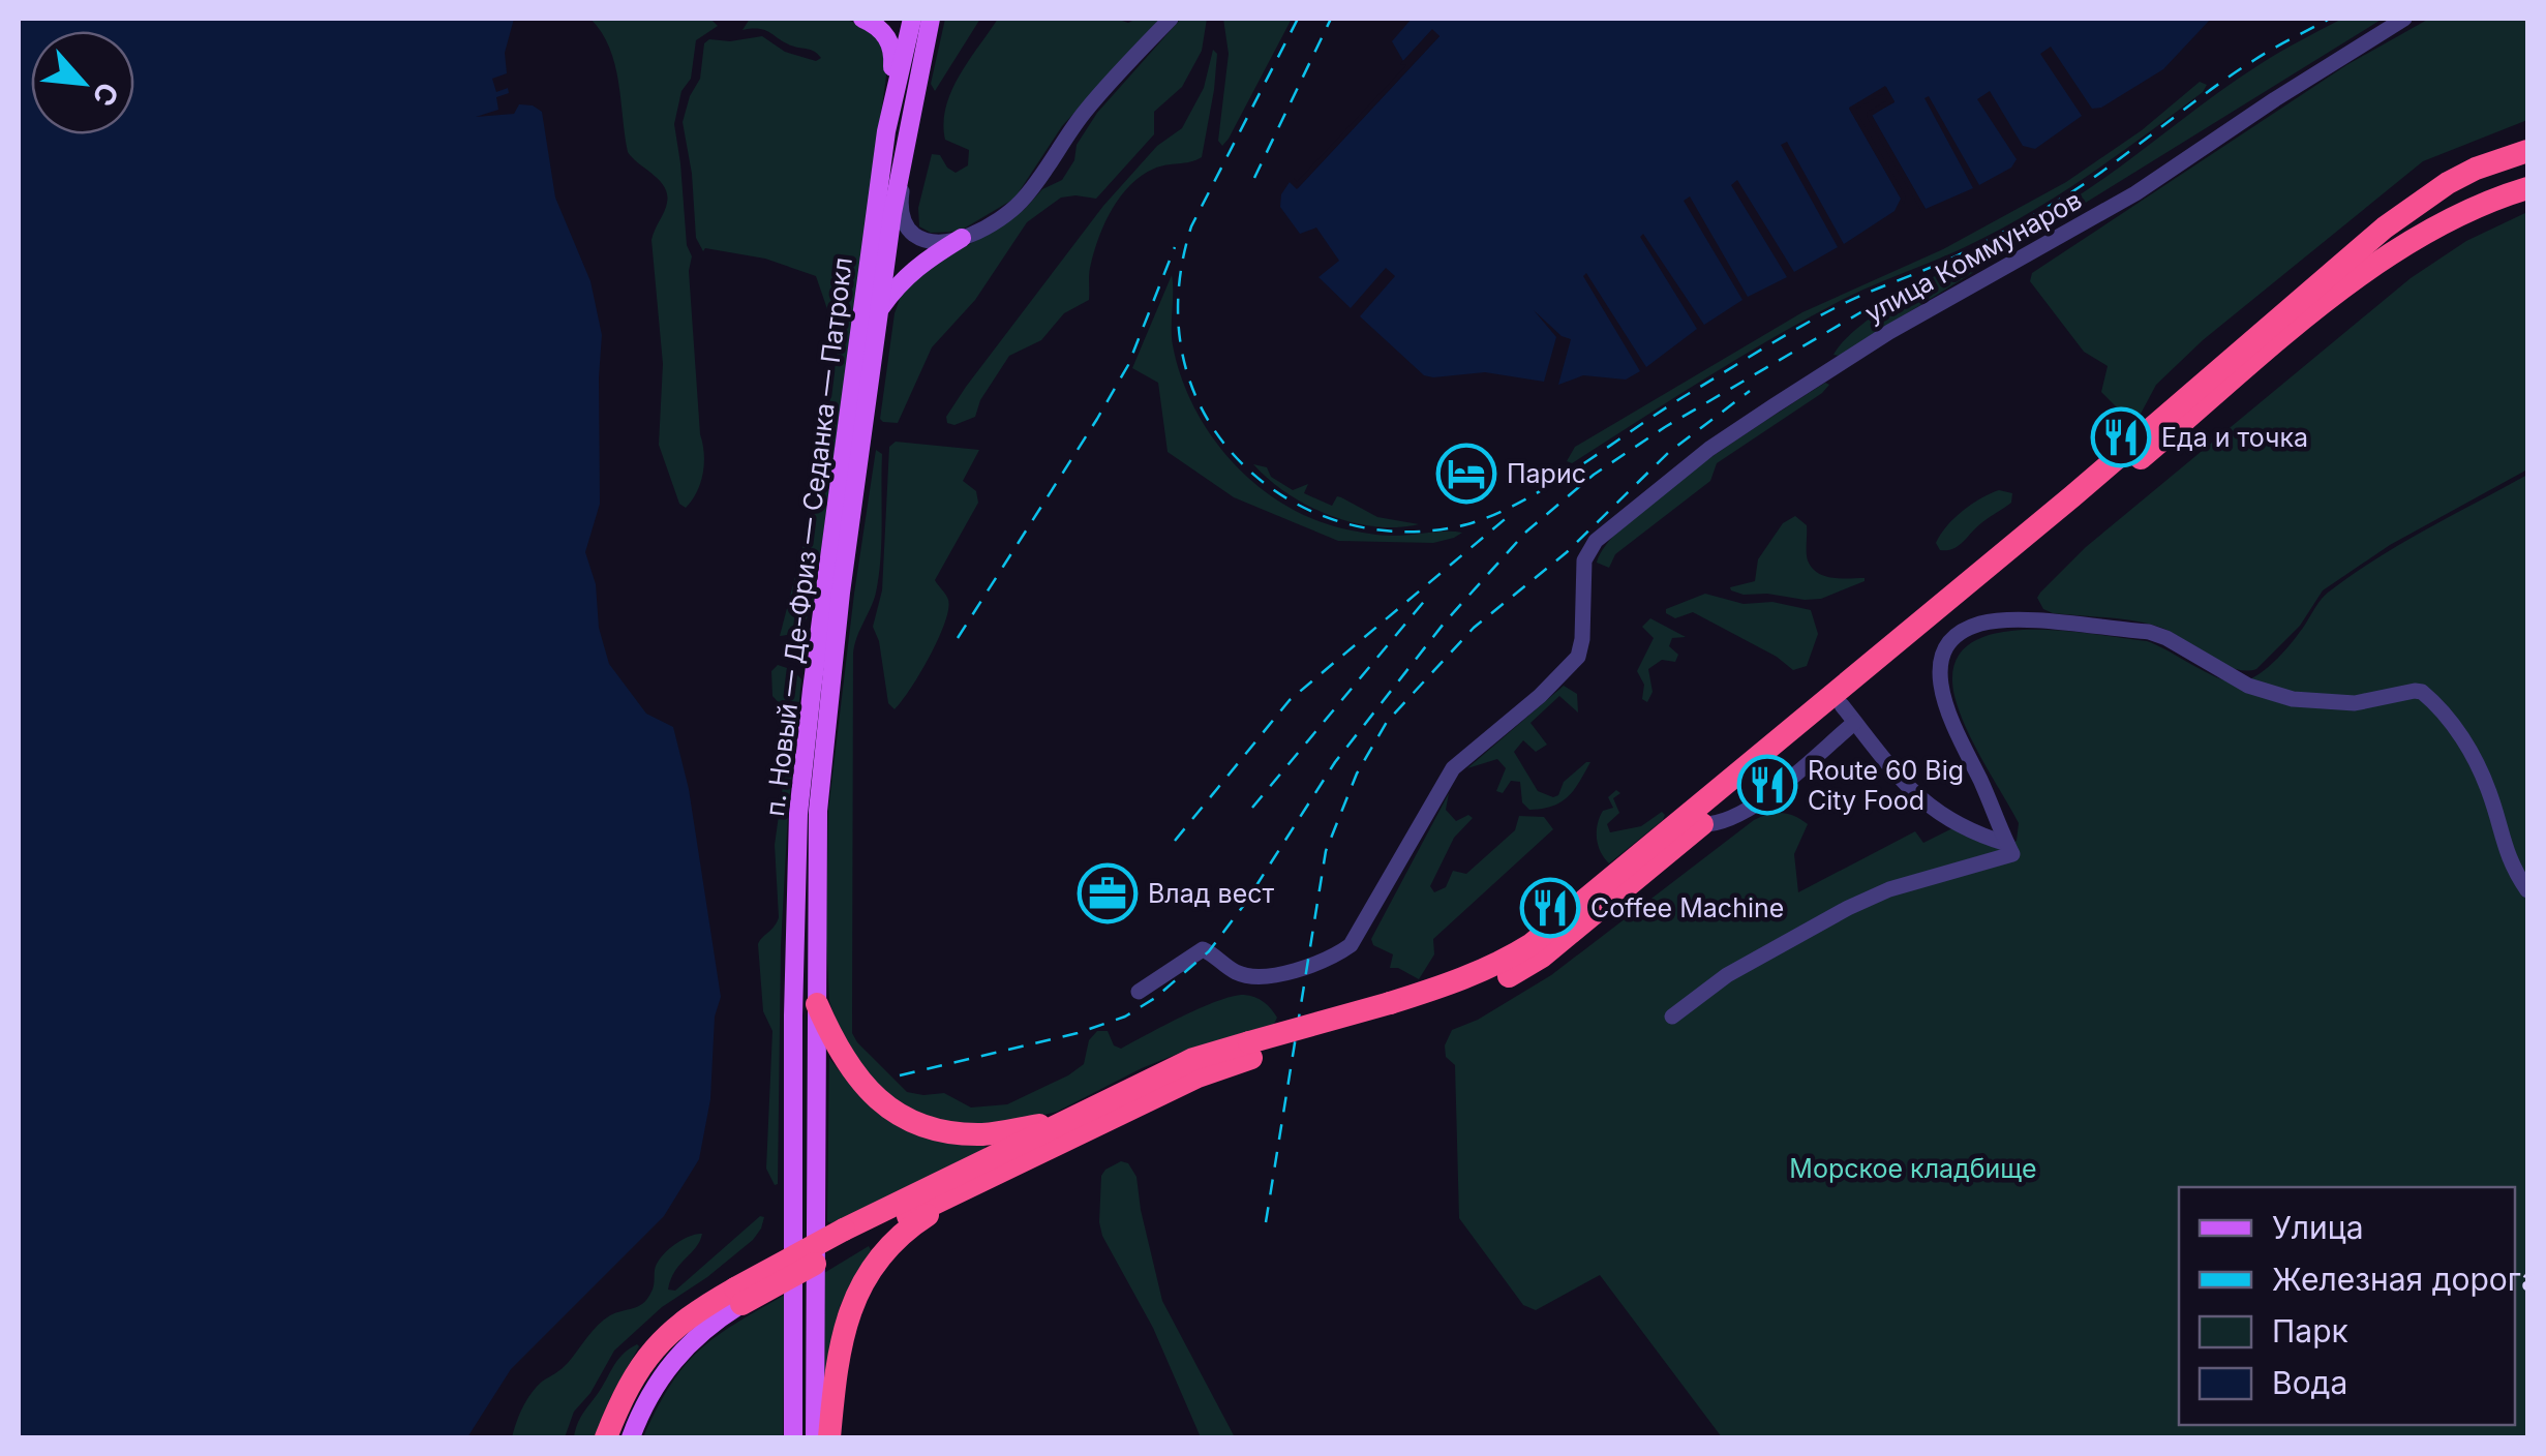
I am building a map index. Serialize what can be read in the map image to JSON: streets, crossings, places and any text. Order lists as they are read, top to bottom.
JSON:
{
  "streets": {
    "main road": ["п. Новый — Де-Фриз — Седанка — Патрокл"],
    "street": ["улица Коммунаров"]
  },
  "parks": ["Морское кладбище"],
  "places": {
    "restaurant": ["Еда и точка", "Route 60 Big City Food", "Coffee Machine"],
    "hotel": ["Парис"],
    "office": ["Влад вест"]
  },
  "legend": [
    "Улица",
    "Железная дорога",
    "Парк",
    "Вода"
  ],
  "north": "bottom right"
}
